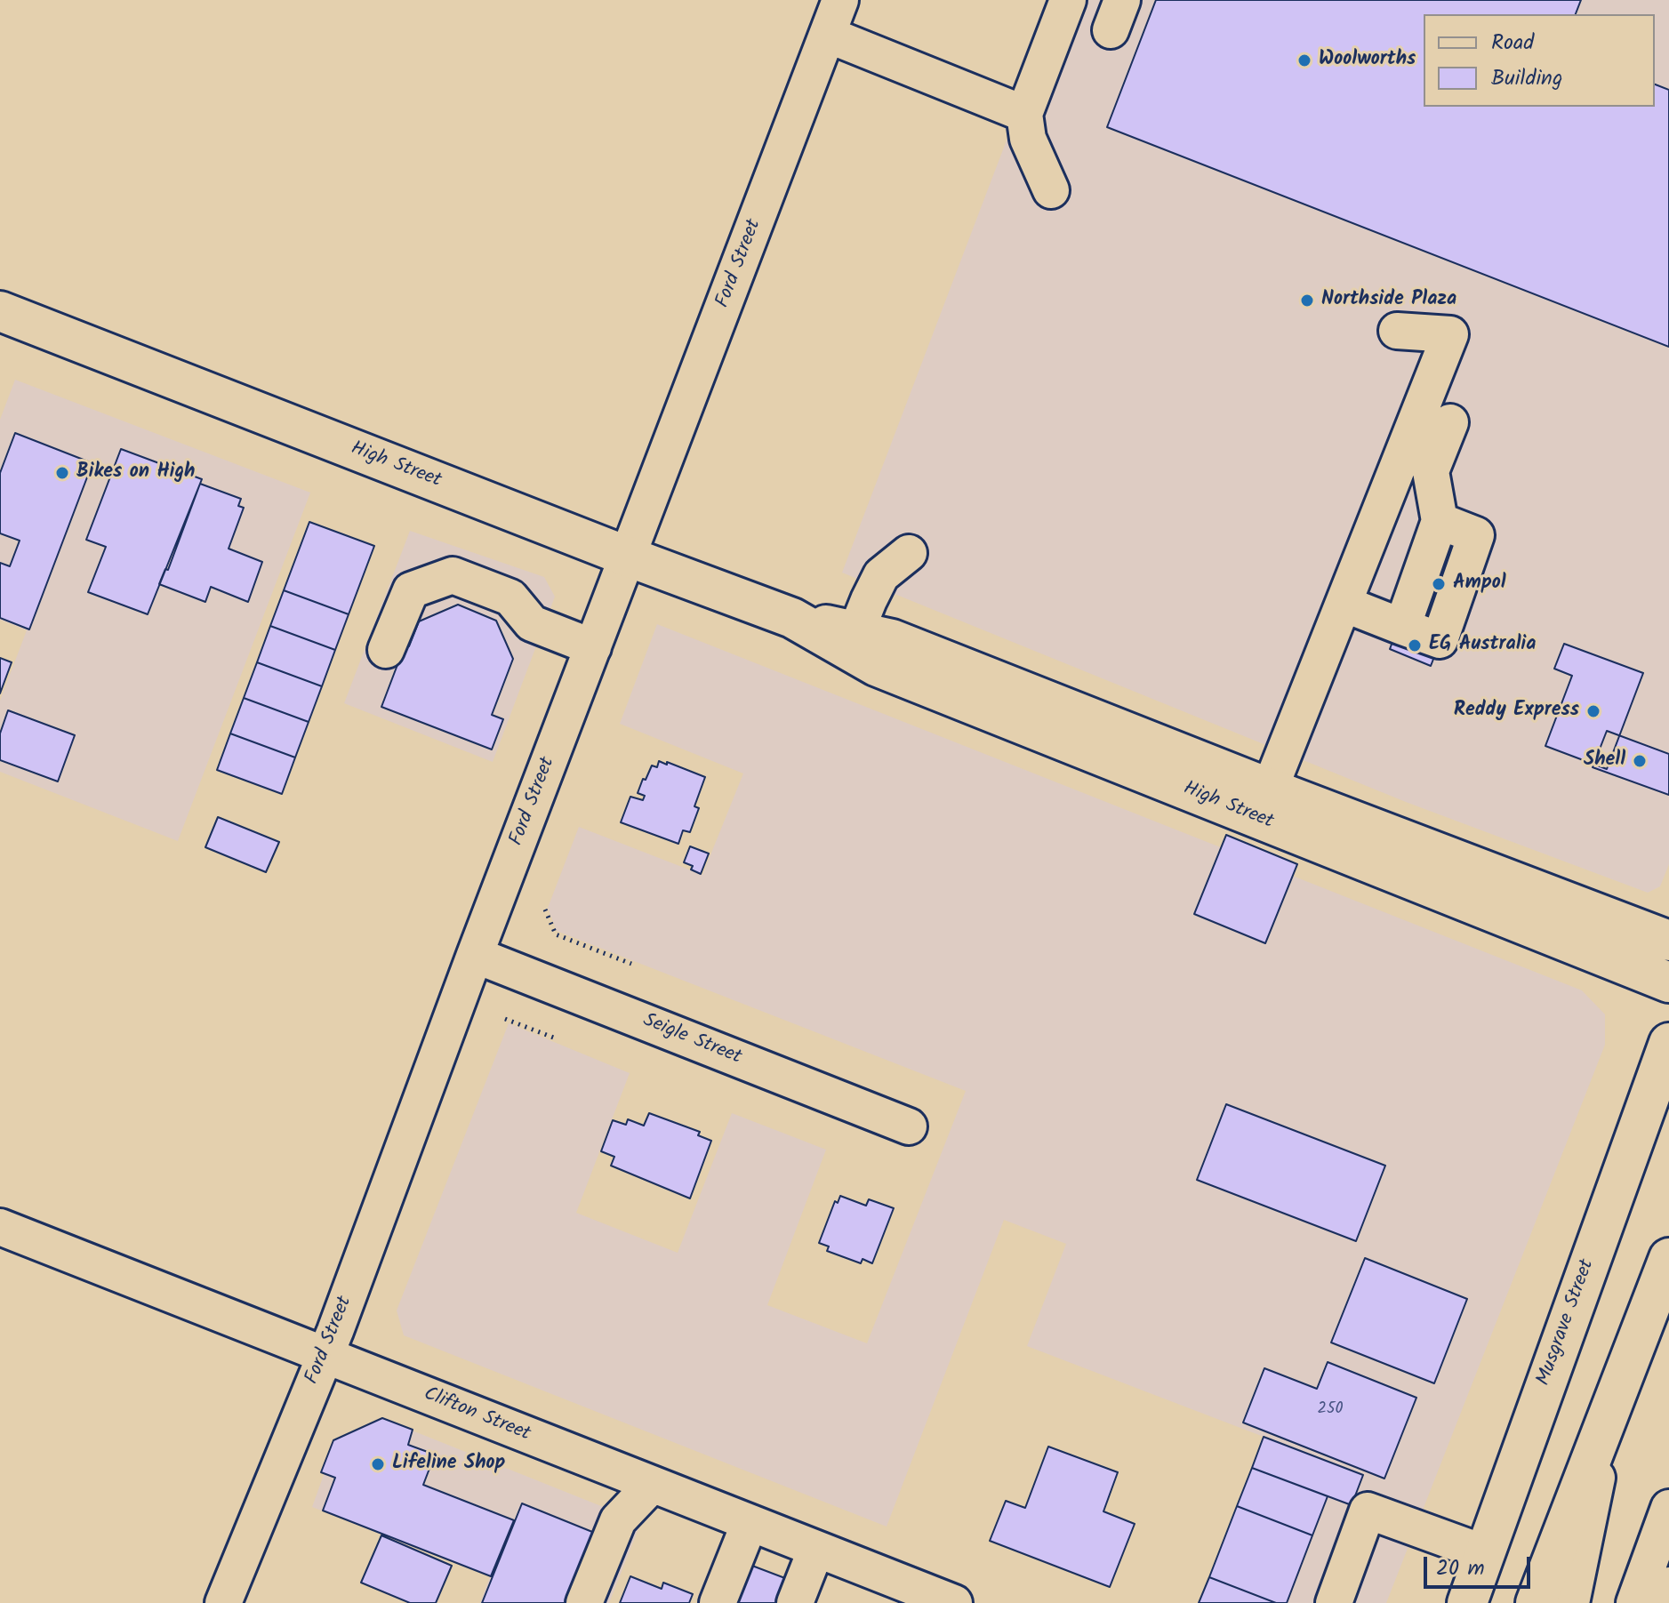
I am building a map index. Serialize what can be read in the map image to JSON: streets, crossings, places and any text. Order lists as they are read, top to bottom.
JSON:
{
  "streets": {
    "main road": ["High Street", "Musgrave Street"],
    "street": ["Ford Street", "Seigle Street", "Clifton Street"]
  },
  "crossings": [
    ["Ford Street", "High Street"],
    ["Ford Street", "Seigle Street"],
    ["Ford Street", "Clifton Street"]
  ],
  "places": [
    "Woolworths",
    "Northside Plaza",
    "Bikes on High",
    "Ampol",
    "EG Australia",
    "Reddy Express",
    "Shell",
    "Lifeline Shop"
  ],
  "house_numbers": ["250"],
  "legend": ["Road", "Building"],
  "scale_bar": "20 m"
}
